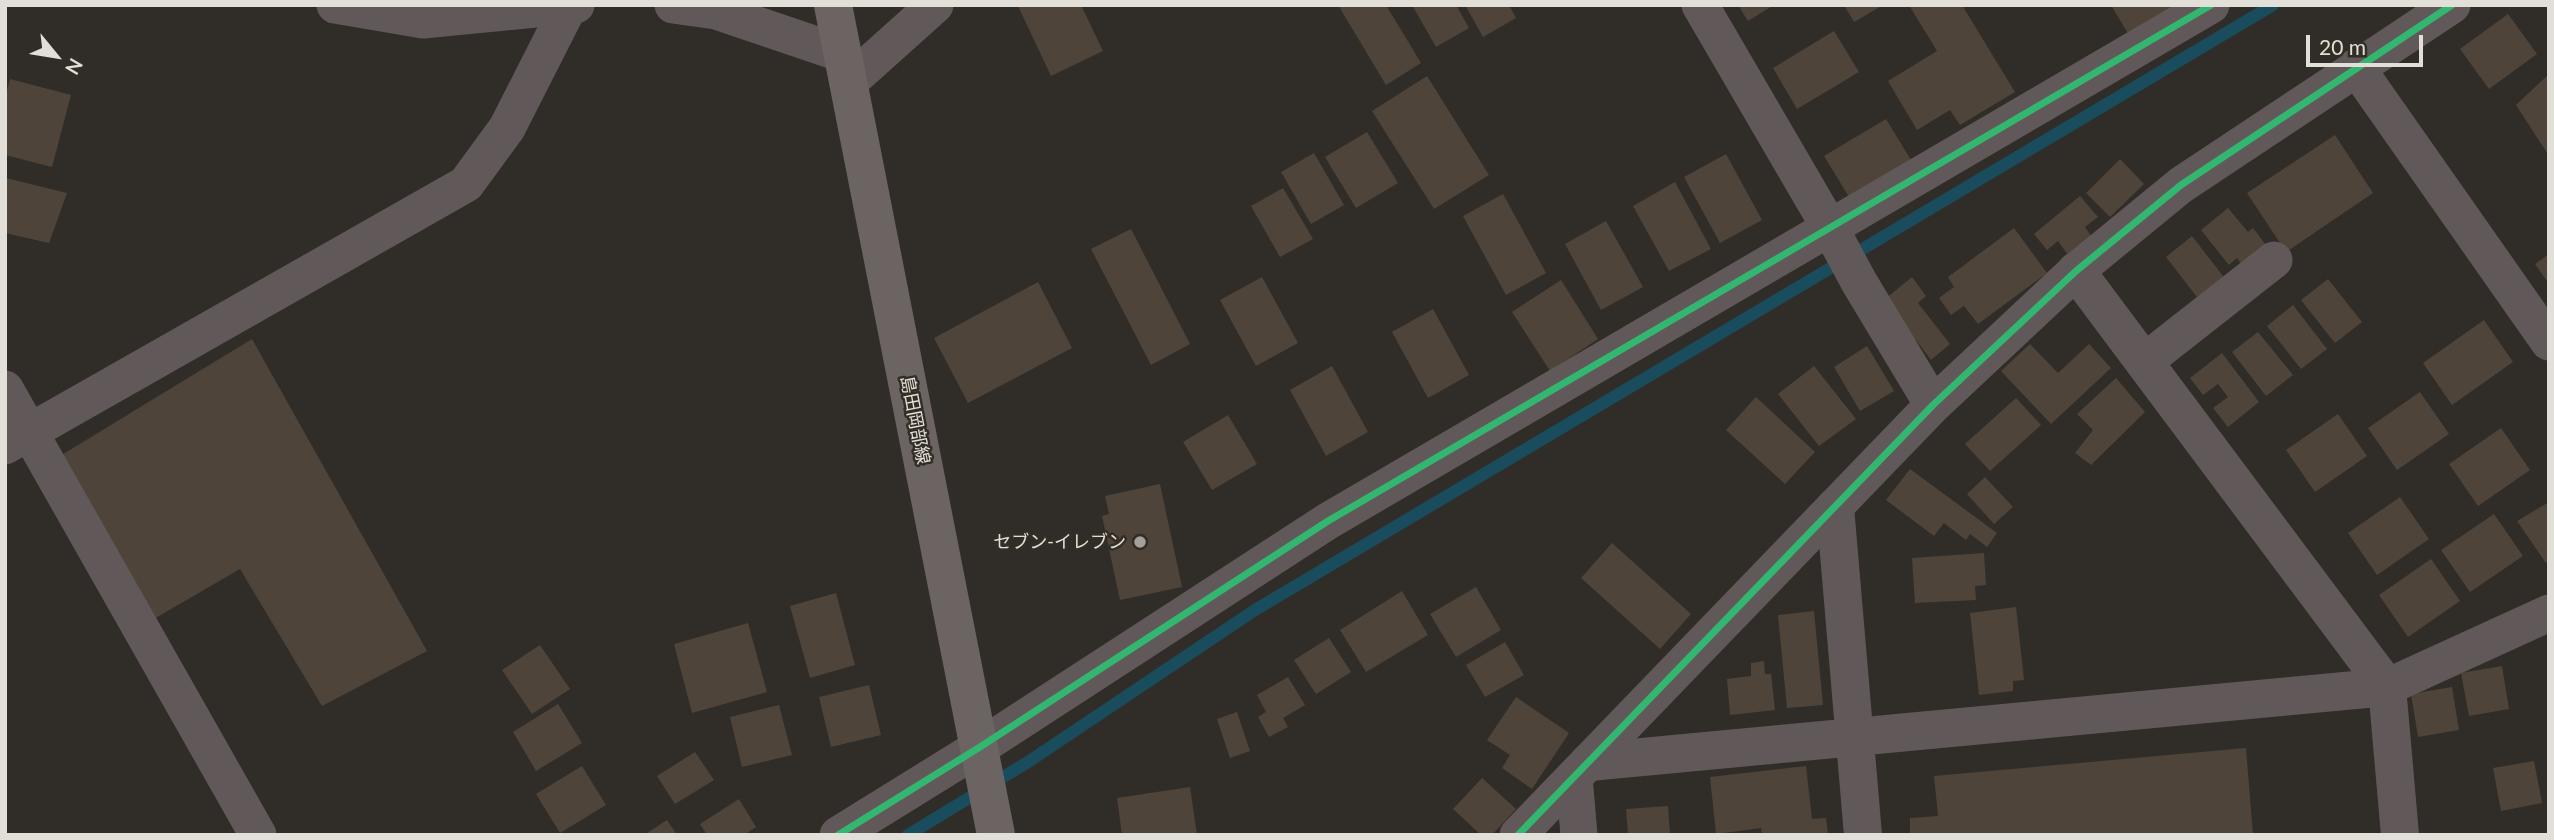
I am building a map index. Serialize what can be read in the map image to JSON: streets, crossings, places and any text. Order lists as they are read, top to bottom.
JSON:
{
  "streets": {
    "main road": ["島田岡部線"]
  },
  "places": ["セブン-イレブン"],
  "scale_bar": "20 m",
  "north": "bottom right"
}
